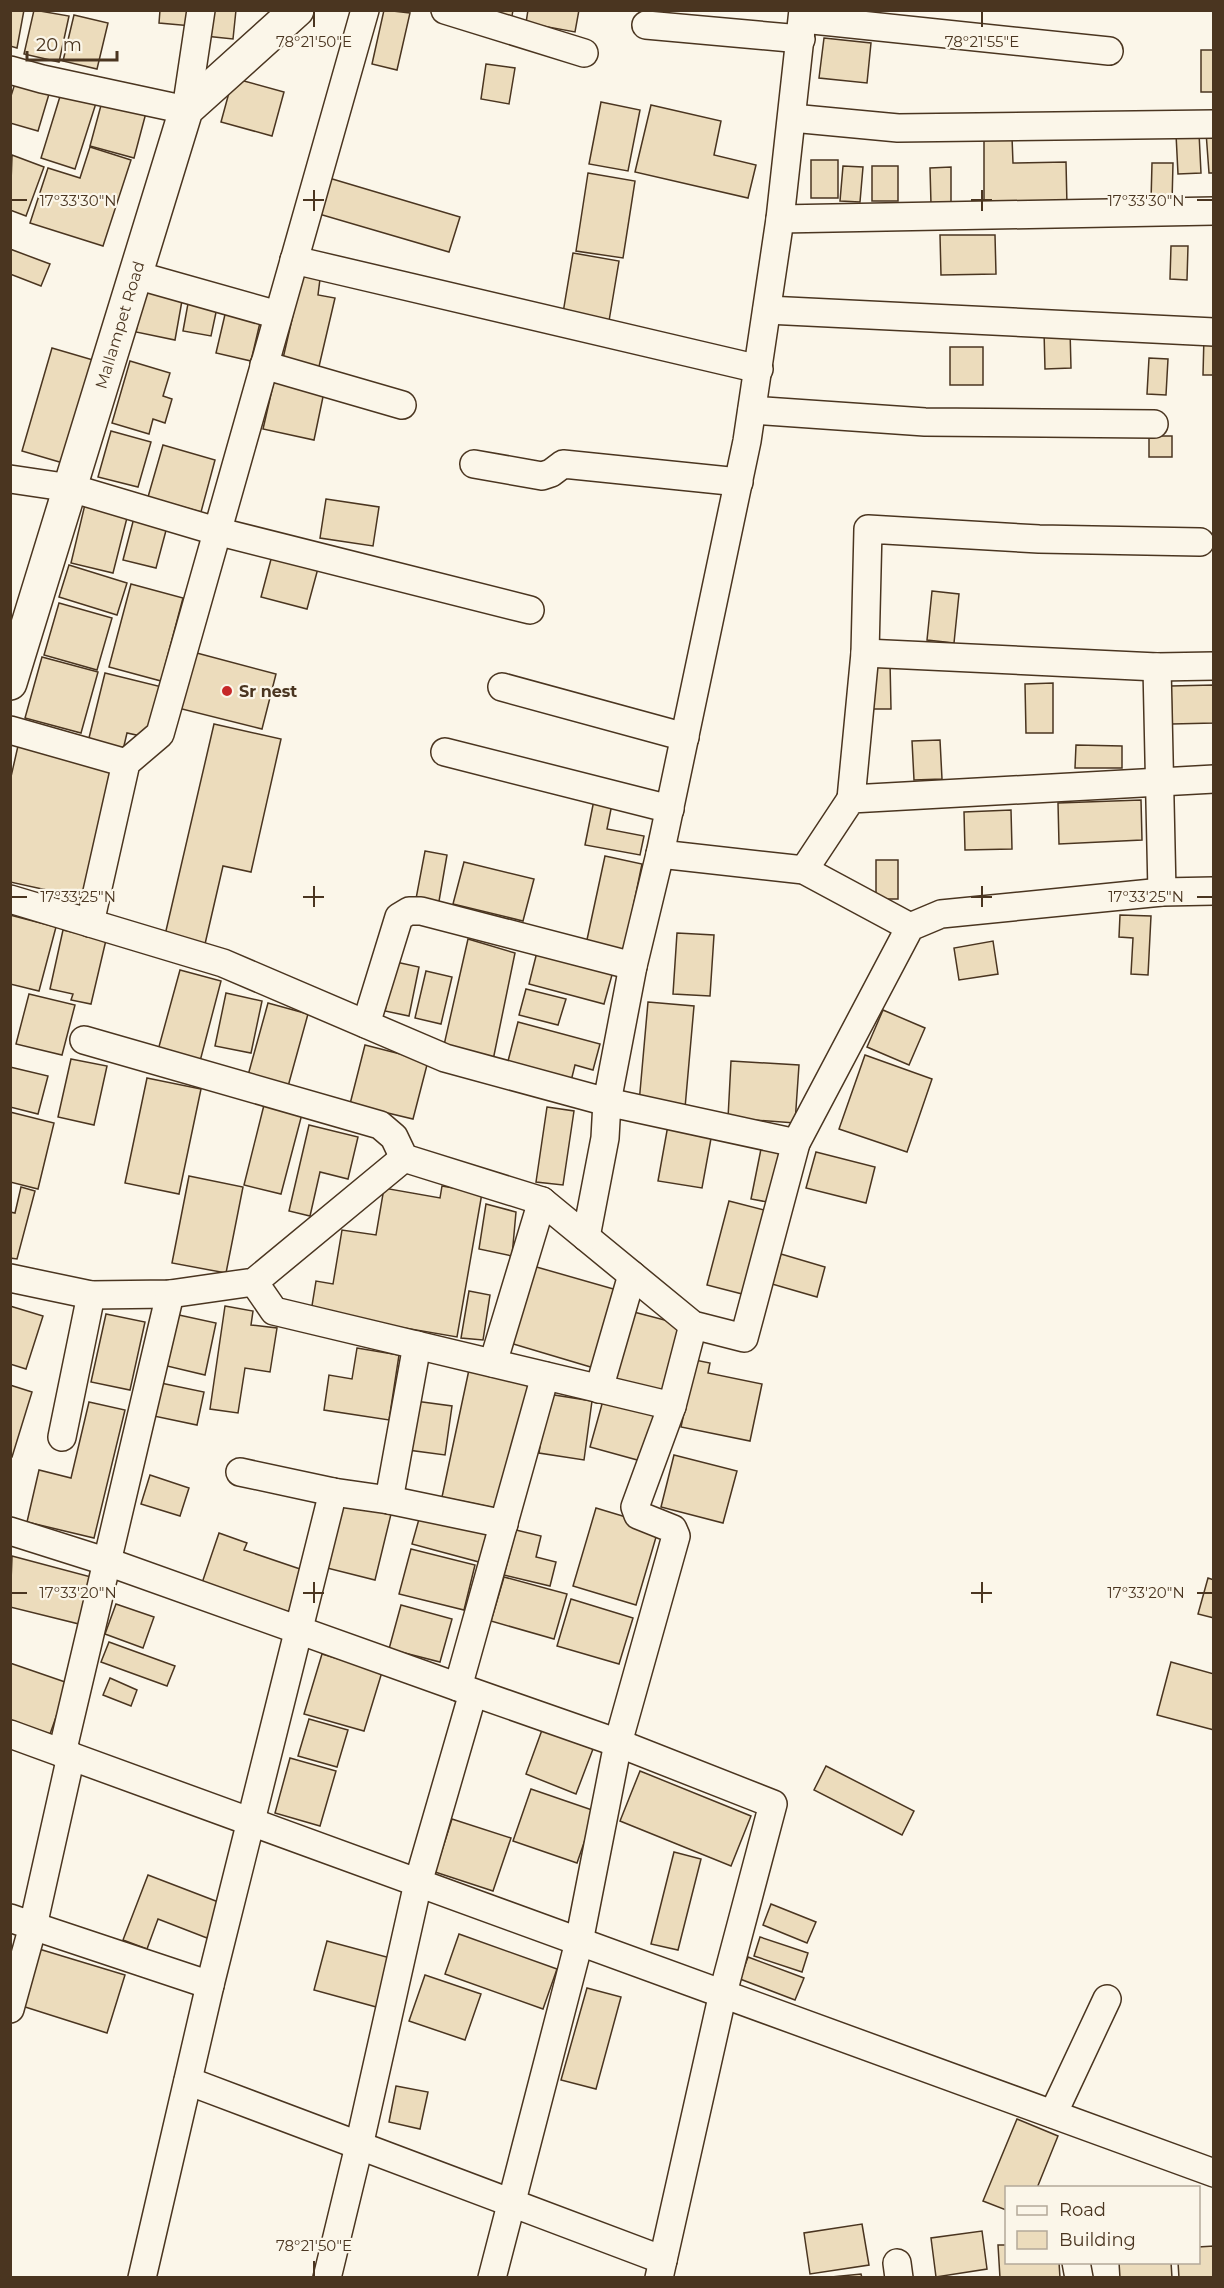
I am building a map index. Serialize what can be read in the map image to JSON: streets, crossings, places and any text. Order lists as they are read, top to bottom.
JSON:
{
  "streets": {
    "main road": ["Mallampet Road"]
  },
  "places": ["Sr nest"],
  "legend": ["Road", "Building"],
  "scale_bar": "20 m",
  "coordinates": [
    "78°21'50\"E",
    "78°21'55\"E",
    "17°33'30\"N",
    "17°33'25\"N",
    "17°33'20\"N"
  ]
}
